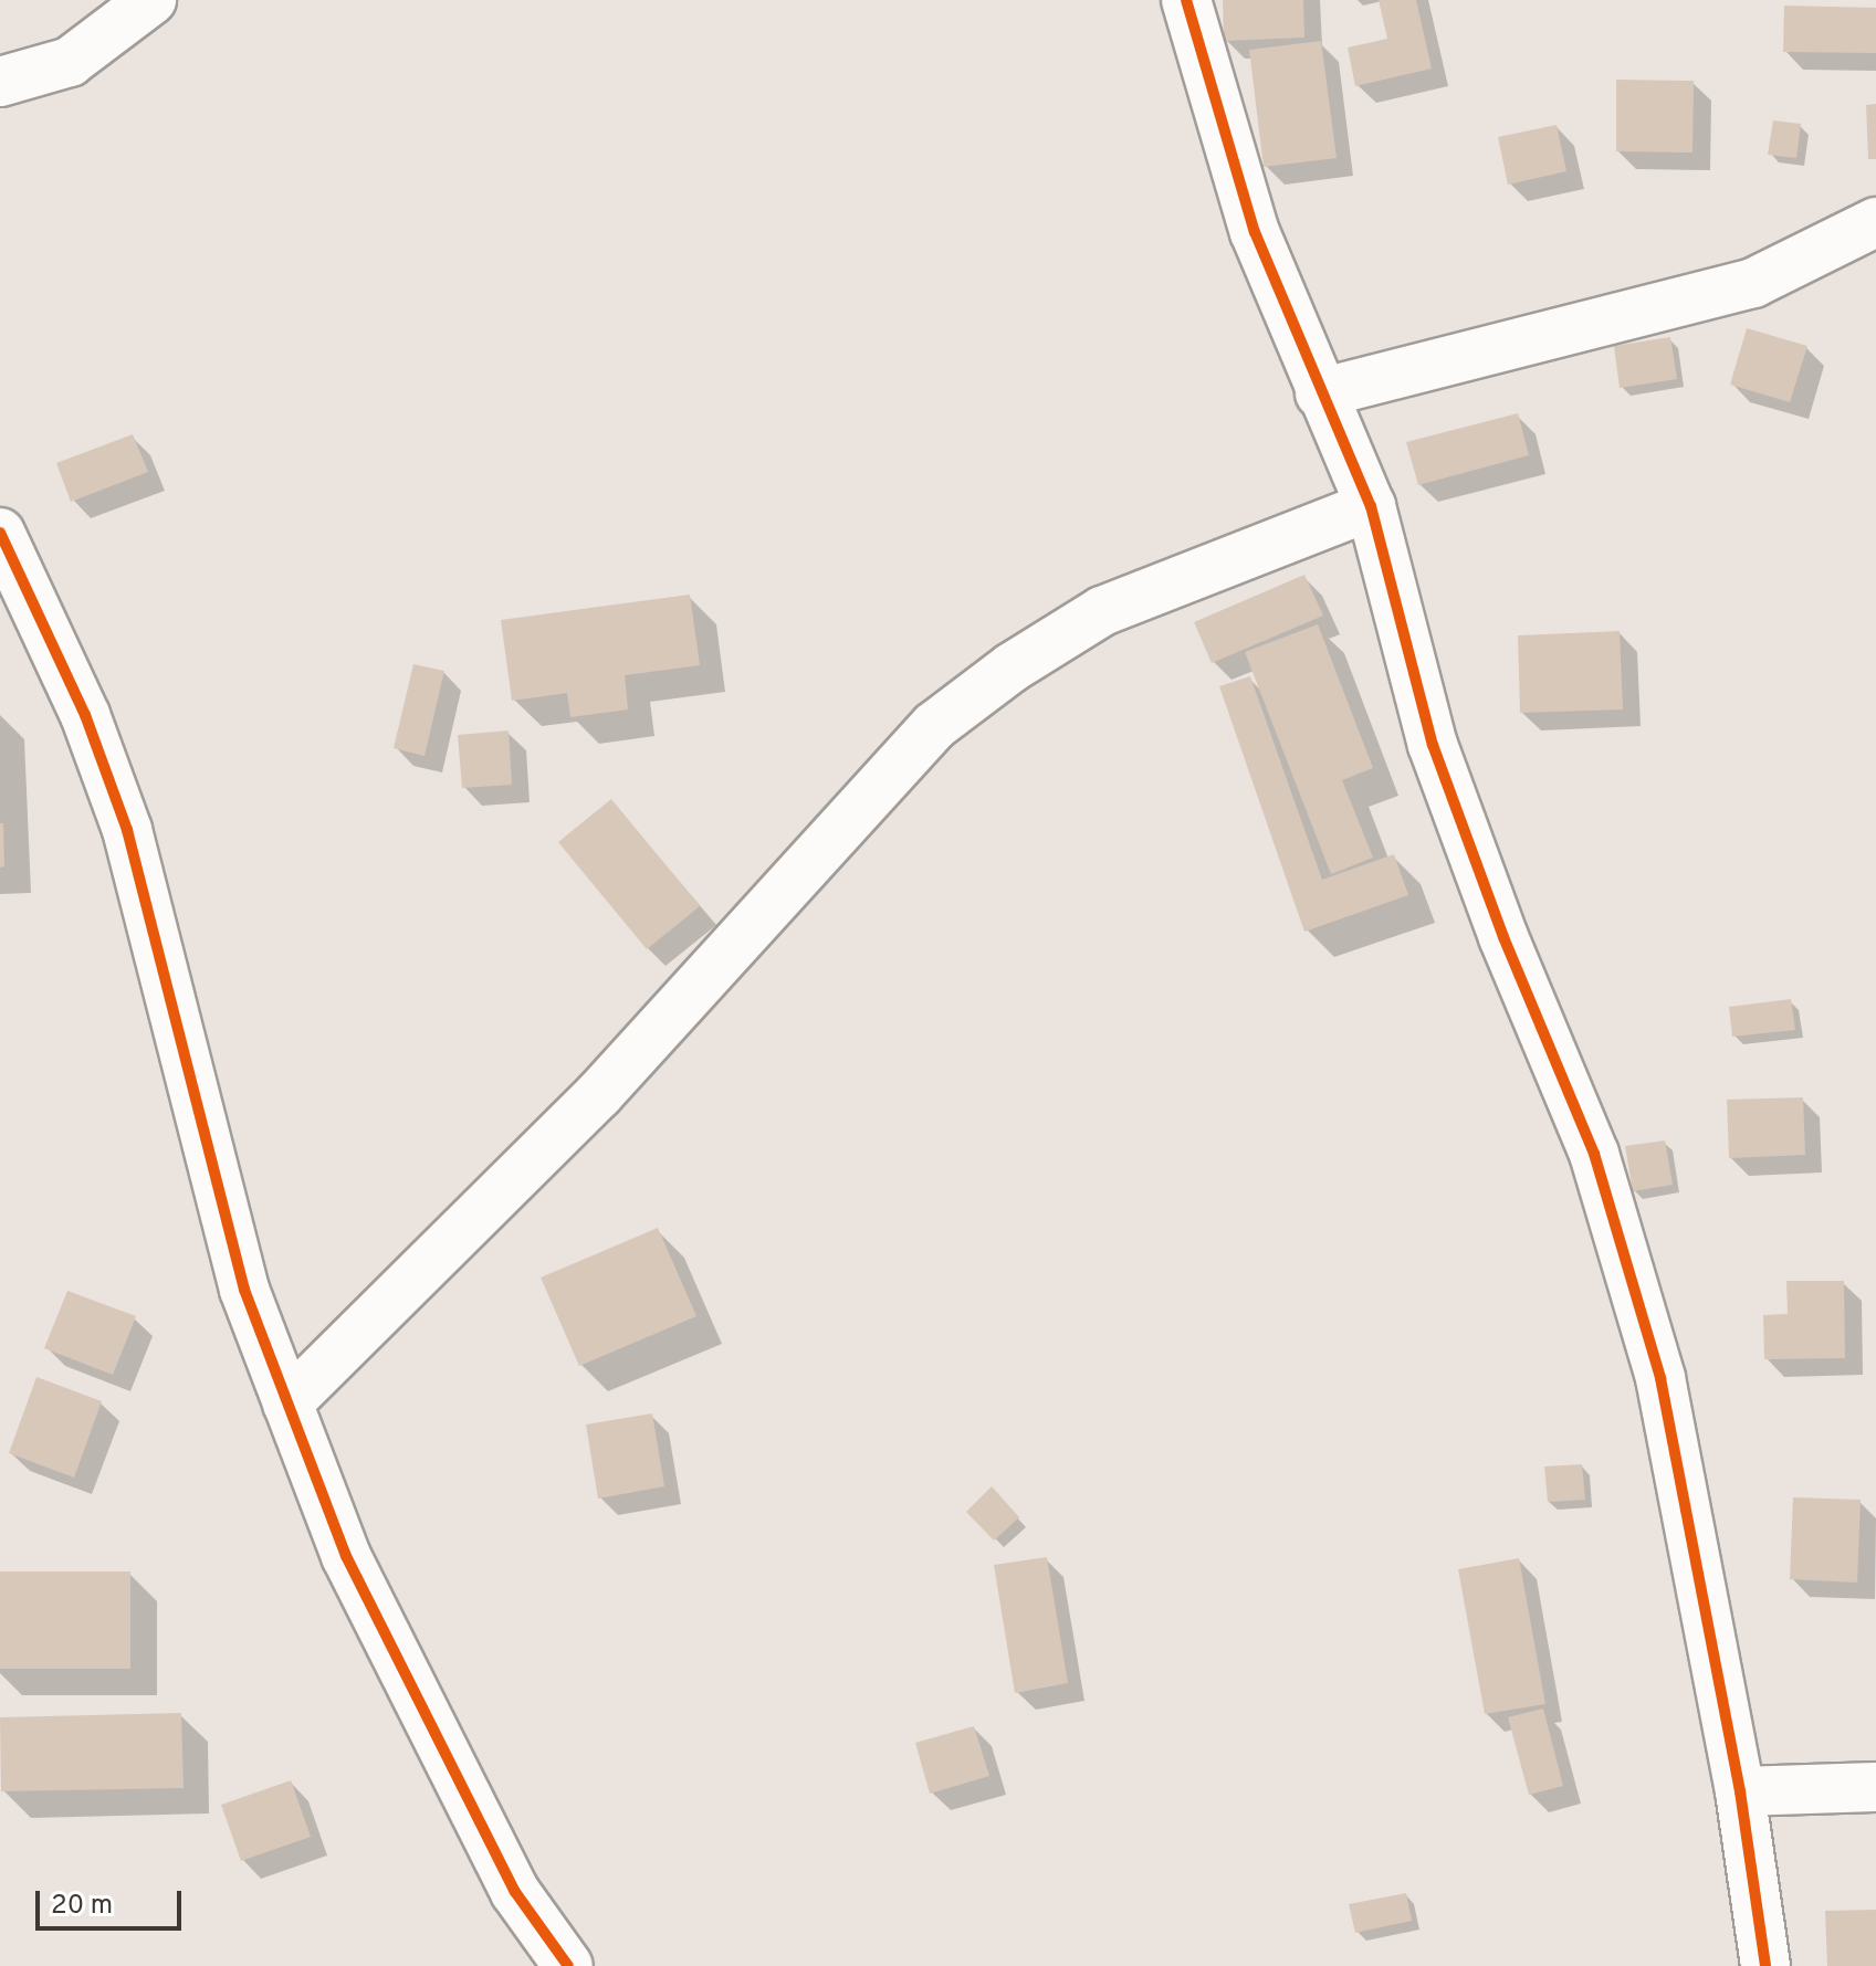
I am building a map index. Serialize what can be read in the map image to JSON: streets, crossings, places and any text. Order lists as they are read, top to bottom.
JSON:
{
  "scale_bar": "20 m"
}
